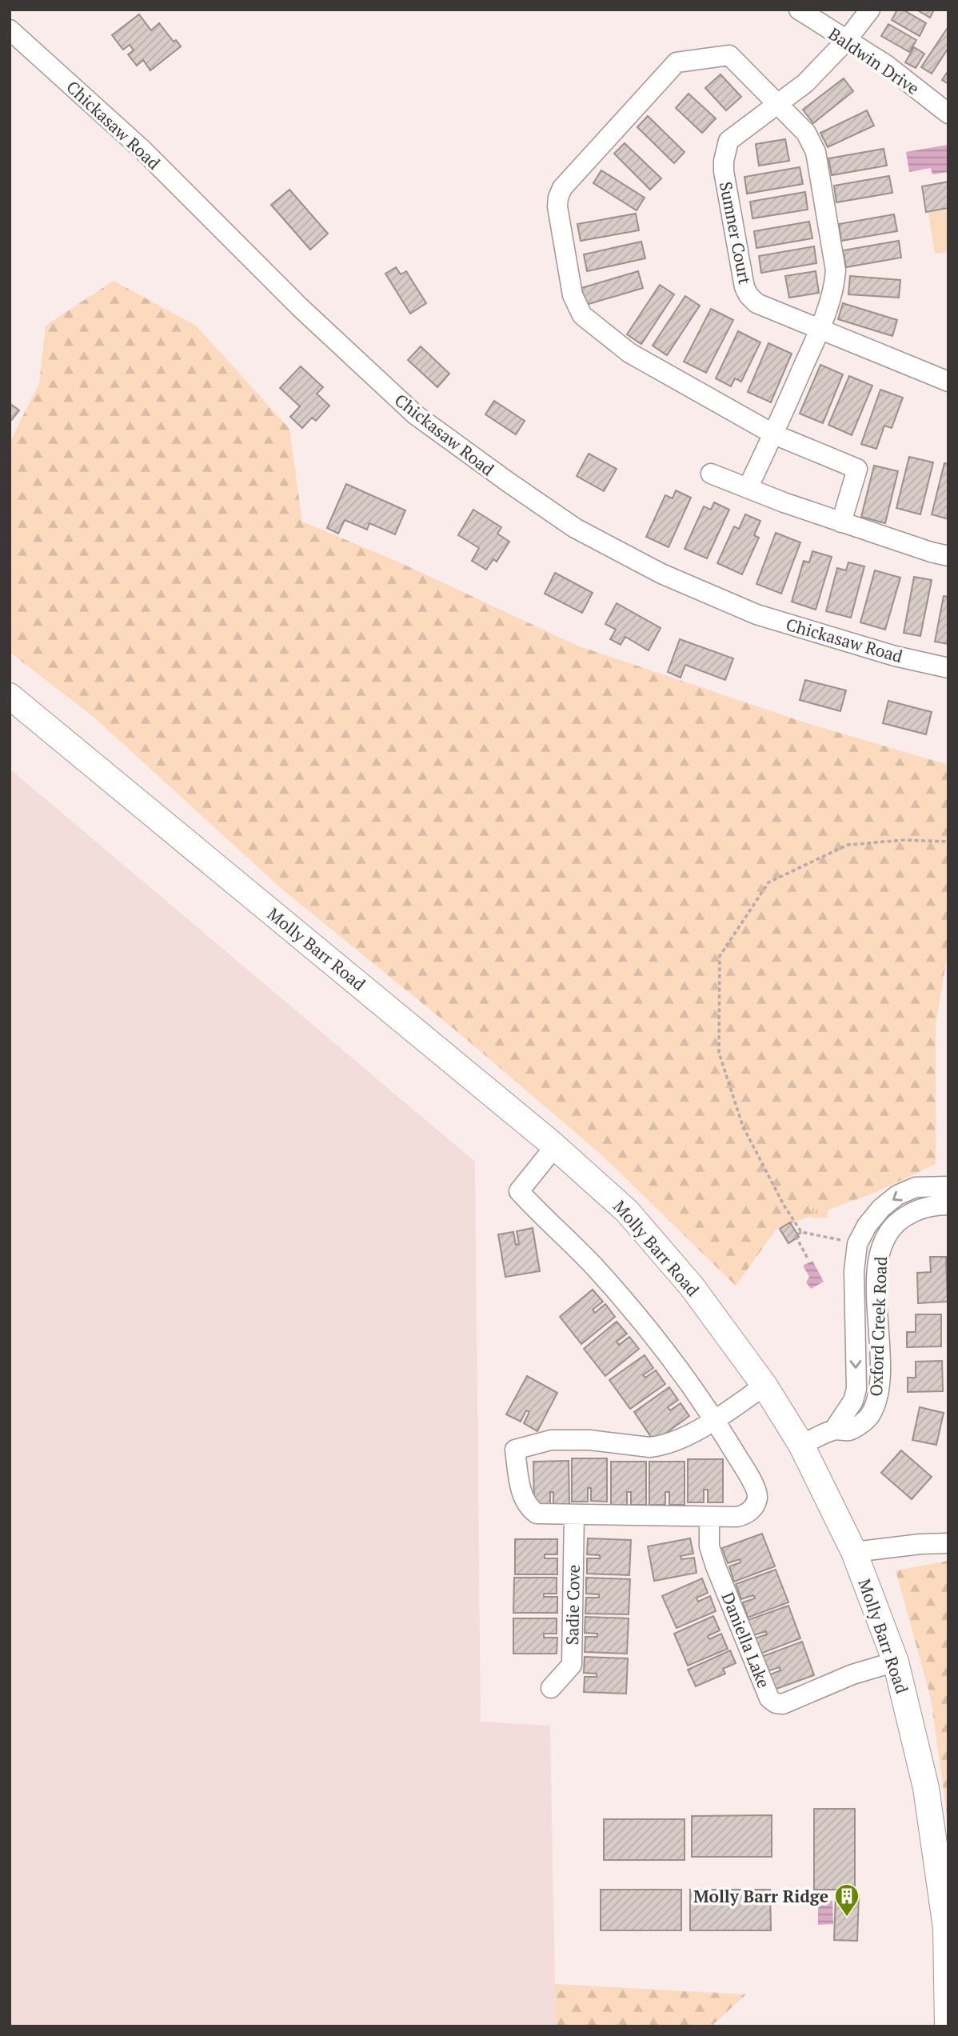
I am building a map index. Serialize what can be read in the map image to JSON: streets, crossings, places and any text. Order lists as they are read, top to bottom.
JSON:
{
  "streets": {
    "main road": ["Molly Barr Road"],
    "street": [
      "Baldwin Drive",
      "Chickasaw Road",
      "Sumner Court",
      "Oxford Creek Road",
      "Sadie Cove",
      "Daniella Lake"
    ]
  },
  "crossings": [
    ["Baldwin Drive", "Sumner Court"],
    ["Molly Barr Road", "Oxford Creek Road"],
    ["Molly Barr Road", "Daniella Lake"]
  ],
  "one_way": ["Oxford Creek Road"],
  "places": {
    "building": ["Molly Barr Ridge"]
  }
}
